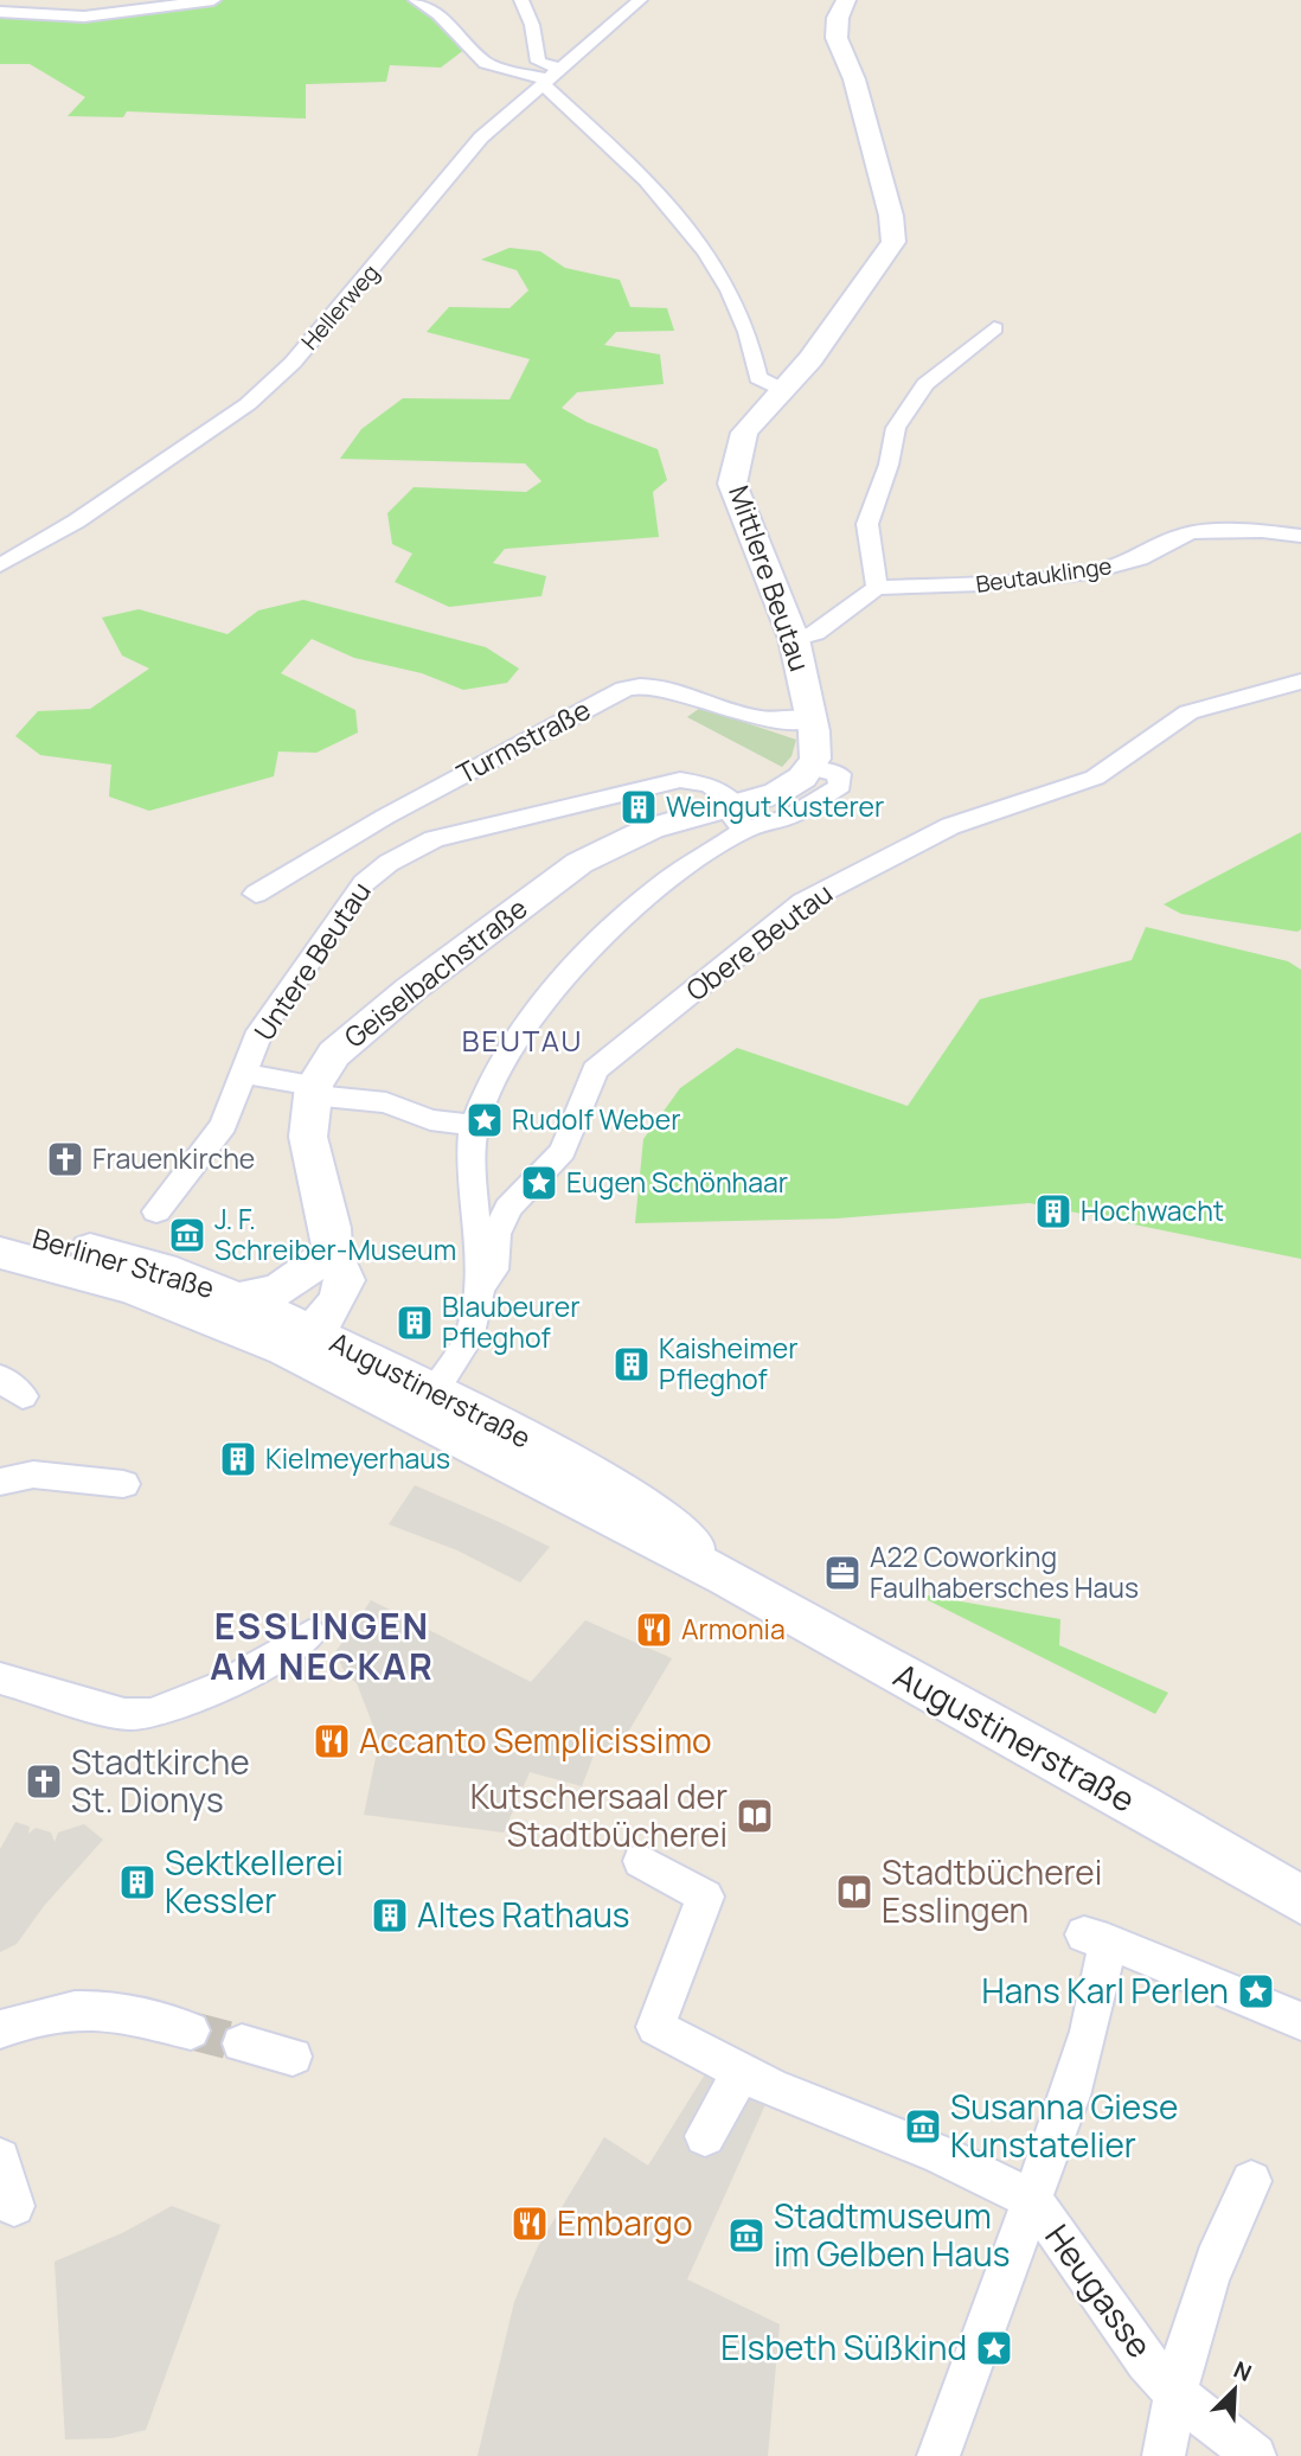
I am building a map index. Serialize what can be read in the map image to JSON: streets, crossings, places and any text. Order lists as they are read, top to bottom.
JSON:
{
  "streets": {
    "main road": [
      "Mittlere Beutau",
      "Geiselbachstraße",
      "Berliner Straße",
      "Augustinerstraße"
    ],
    "street": [
      "Hellerweg",
      "Beutauklinge",
      "Turmstraße",
      "Obere Beutau",
      "Untere Beutau",
      "Heugasse"
    ]
  },
  "crossings": [
    ["Mittlere Beutau", "Turmstraße"],
    ["Mittlere Beutau", "Obere Beutau"],
    ["Mittlere Beutau", "Untere Beutau"],
    ["Mittlere Beutau", "Geiselbachstraße"],
    ["Mittlere Beutau", "Augustinerstraße"],
    ["Untere Beutau", "Geiselbachstraße"],
    ["Berliner Straße", "Augustinerstraße"]
  ],
  "districts": ["BEUTAU", "ESSLINGEN AM NECKAR"],
  "places": {
    "building": [
      "Weingut Kusterer",
      "Hochwacht",
      "Blaubeurer Pfleghof",
      "Kaisheimer Pfleghof",
      "Kielmeyerhaus",
      "Sektkellerei Kessler",
      "Altes Rathaus"
    ],
    "place": [
      "Rudolf Weber",
      "Eugen Schönhaar",
      "Hans Karl Perlen",
      "Elsbeth Süßkind"
    ],
    "church": ["Frauenkirche", "Stadtkirche St. Dionys"],
    "museum": ["J. F. Schreiber-Museum", "Susanna Giese Kunstatelier", "Stadtmuseum im Gelben Haus"],
    "office": ["A22 Coworking Faulhabersches Haus"],
    "restaurant": ["Armonia", "Accanto Semplicissimo", "Embargo"],
    "library": ["Kutschersaal der Stadtbücherei", "Stadtbücherei Esslingen"]
  },
  "north": "top right"
}
